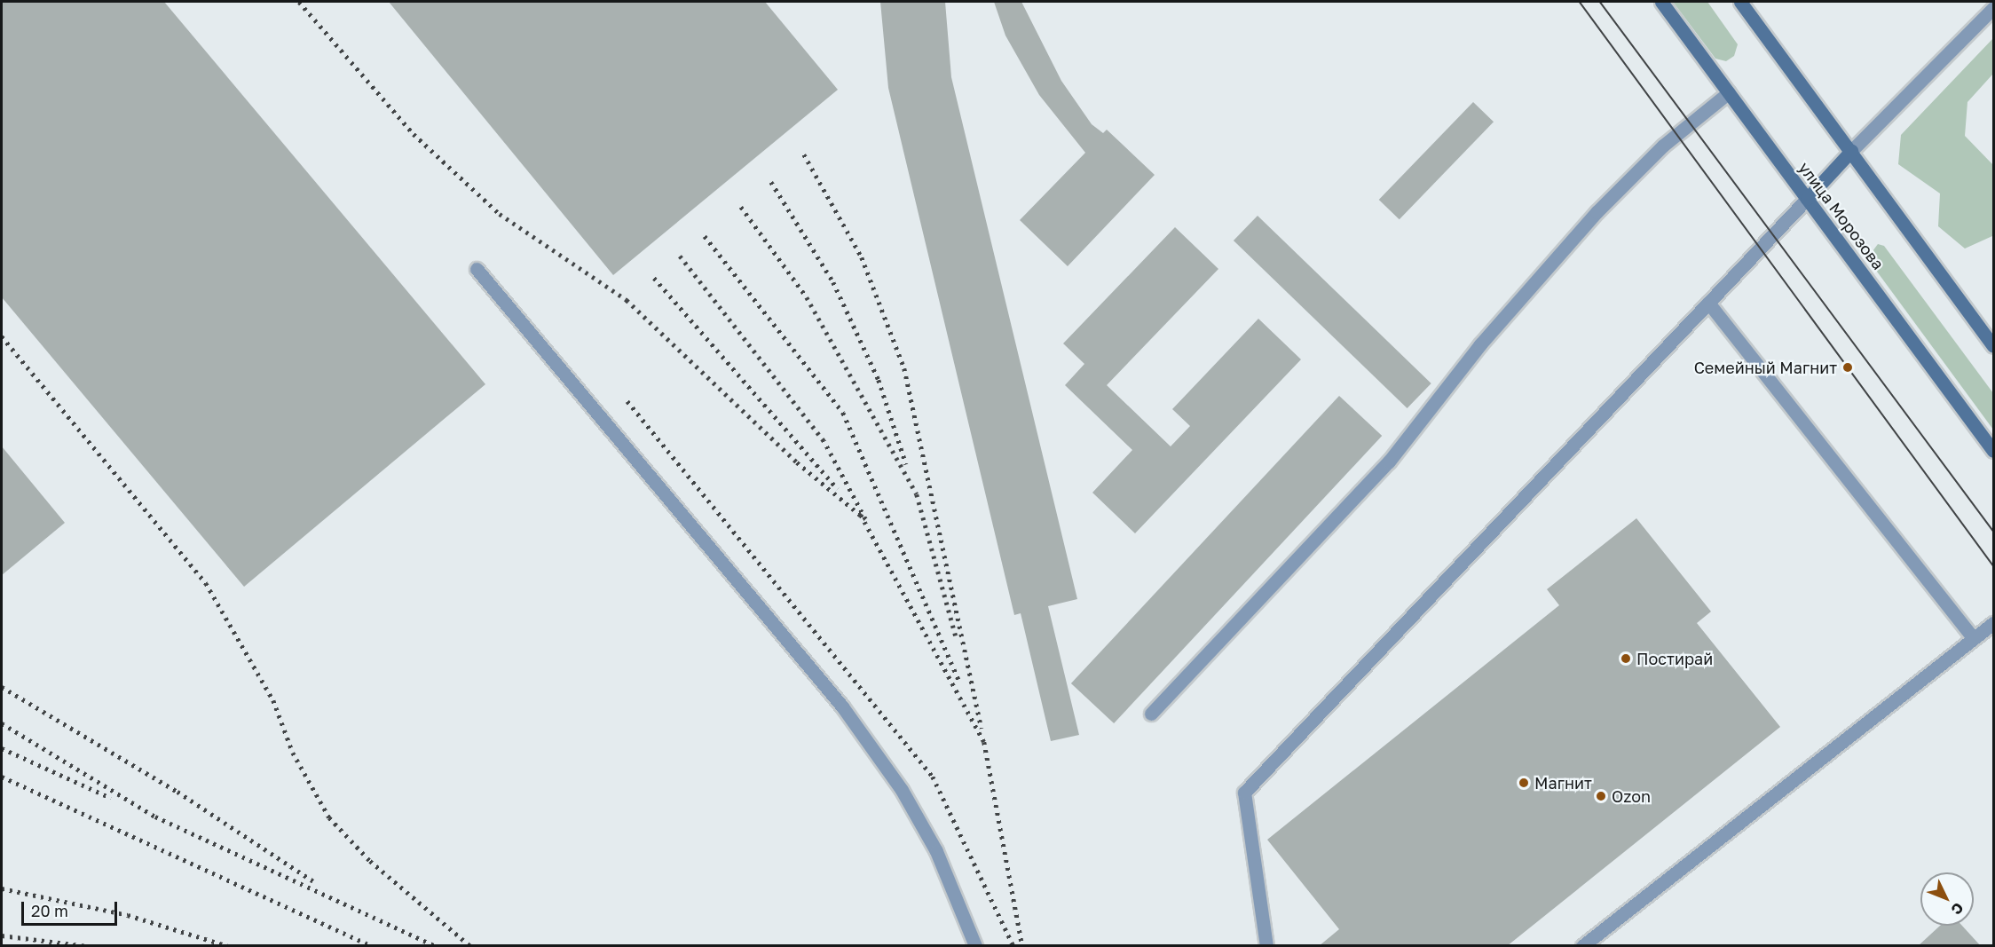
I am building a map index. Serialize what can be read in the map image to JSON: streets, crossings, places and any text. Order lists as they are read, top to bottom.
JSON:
{
  "streets": {
    "main road": ["улица Морозова"]
  },
  "places": [
    "Семейный Магнит",
    "Постирай",
    "Магнит",
    "Ozon"
  ],
  "scale_bar": "20 m",
  "north": "bottom right"
}
